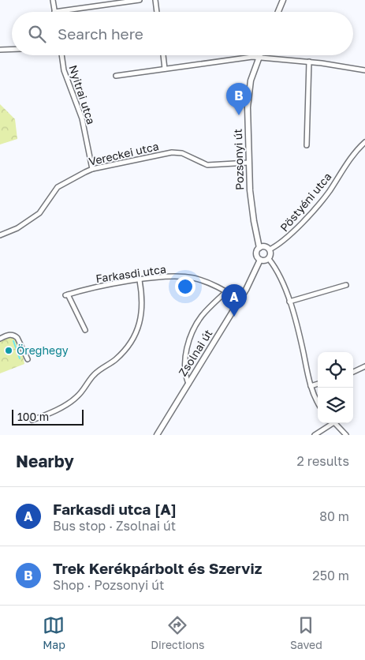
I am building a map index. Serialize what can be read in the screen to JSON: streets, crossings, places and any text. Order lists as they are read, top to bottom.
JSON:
{
  "streets": {
    "street": [
      "Nyitrai utca",
      "Vereckei utca",
      "Pozsonyi út",
      "Pöstyéni utca",
      "Farkasdi utca",
      "Zsolnai út"
    ]
  },
  "crossings": [
    ["Nyitrai utca", "Vereckei utca"],
    ["Vereckei utca", "Pozsonyi út"],
    ["Pozsonyi út", "Pöstyéni utca"],
    ["Pozsonyi út", "Zsolnai út"],
    ["Pöstyéni utca", "Zsolnai út"],
    ["Farkasdi utca", "Zsolnai út"]
  ],
  "places": ["Öreghegy"],
  "scale_bar": "100 m",
  "page": {
    "search": "Search here",
    "pins": ["B", "A"],
    "scale": "100 m",
    "heading": ["Nearby", "2 results"],
    "list": [
      {
        "mark": "A",
        "name": "Farkasdi utca [A]",
        "note": "Bus stop · Zsolnai út",
        "value": "80 m"
      },
      {
        "mark": "B",
        "name": "Trek Kerékpárbolt és Szerviz",
        "note": "Shop · Pozsonyi út",
        "value": "250 m"
      }
    ],
    "nav": ["Map", "Directions", "Saved"]
  }
}
